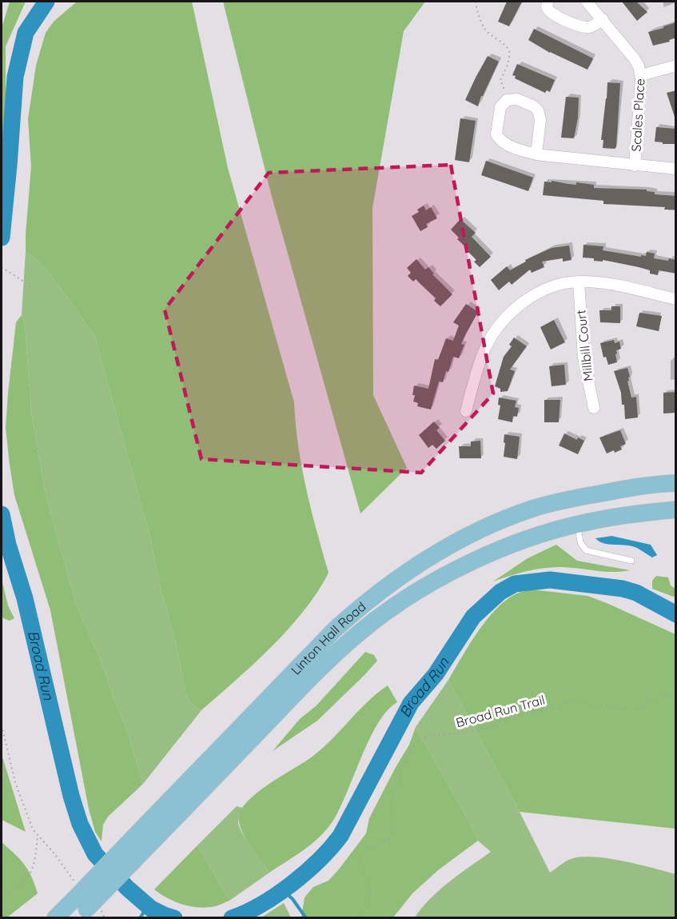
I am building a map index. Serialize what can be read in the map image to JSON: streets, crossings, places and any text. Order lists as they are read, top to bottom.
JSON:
{
  "streets": {
    "main road": ["Linton Hall Road"],
    "street": ["Scales Place", "Millbill Court"],
    "path": ["Broad Run Trail"]
  },
  "water": ["Broad Run"]
}
